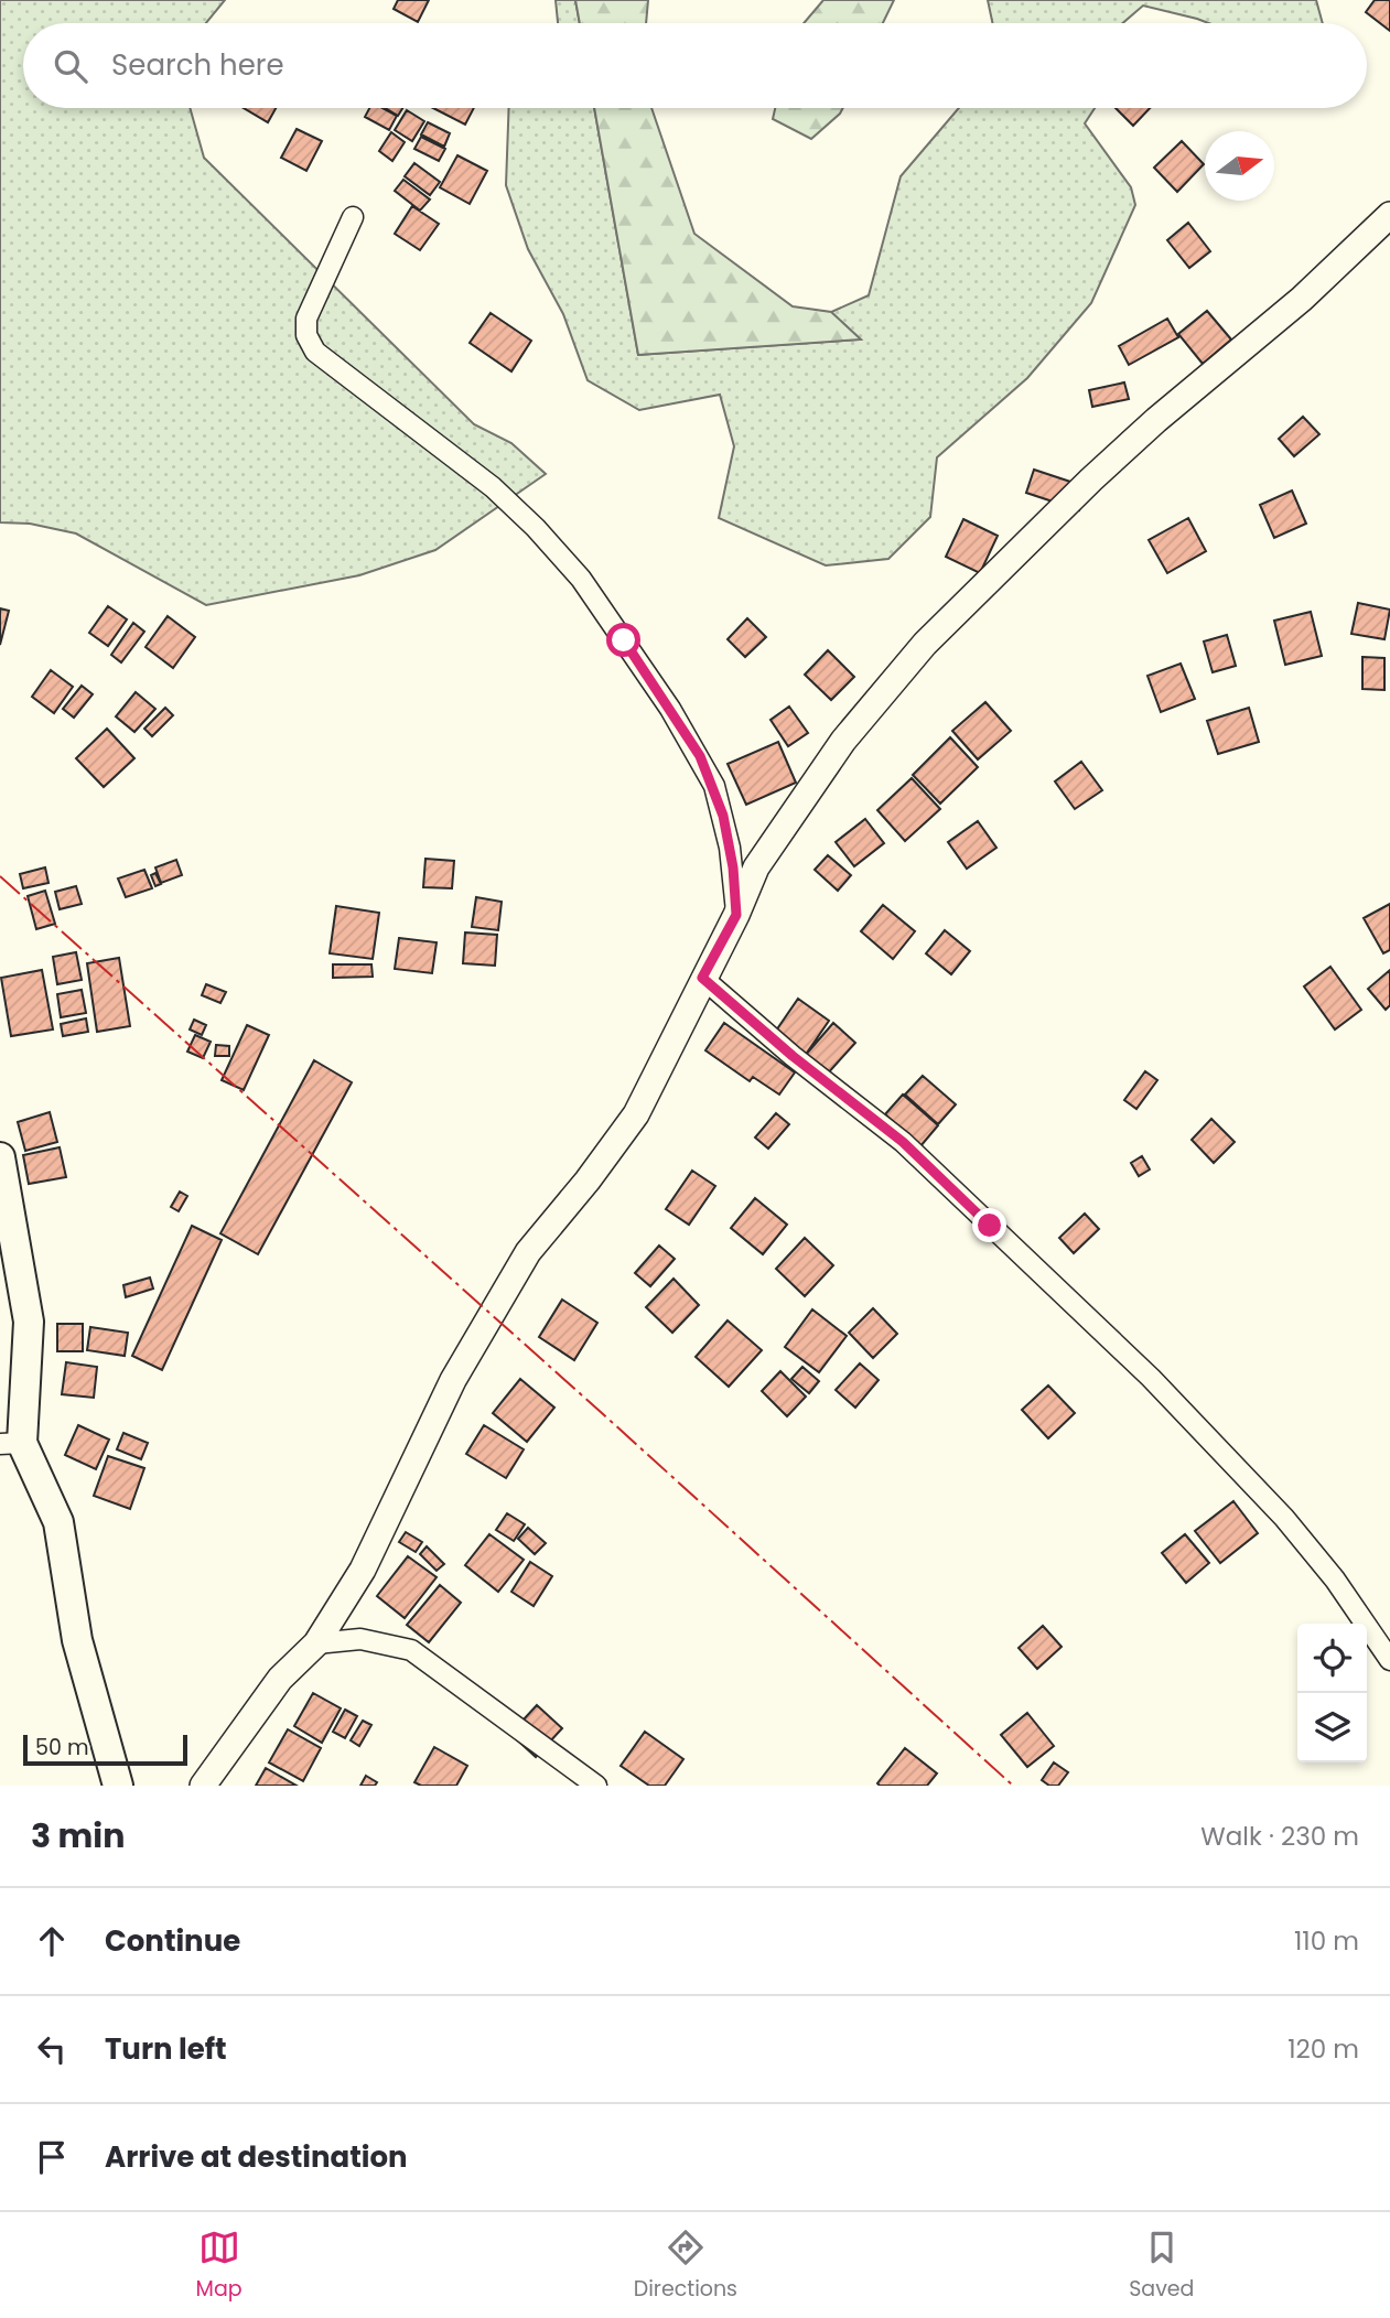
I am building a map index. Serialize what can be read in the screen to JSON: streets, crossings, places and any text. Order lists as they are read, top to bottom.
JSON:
{
  "scale_bar": "50 m",
  "north": "right",
  "page": {
    "search": "Search here",
    "scale": "50 m",
    "heading": ["3 min", "Walk · 230 m"],
    "list": [
      ["Continue", "110 m"],
      ["Turn left", "120 m"],
      "Arrive at destination"
    ],
    "nav": ["Map", "Directions", "Saved"]
  }
}
